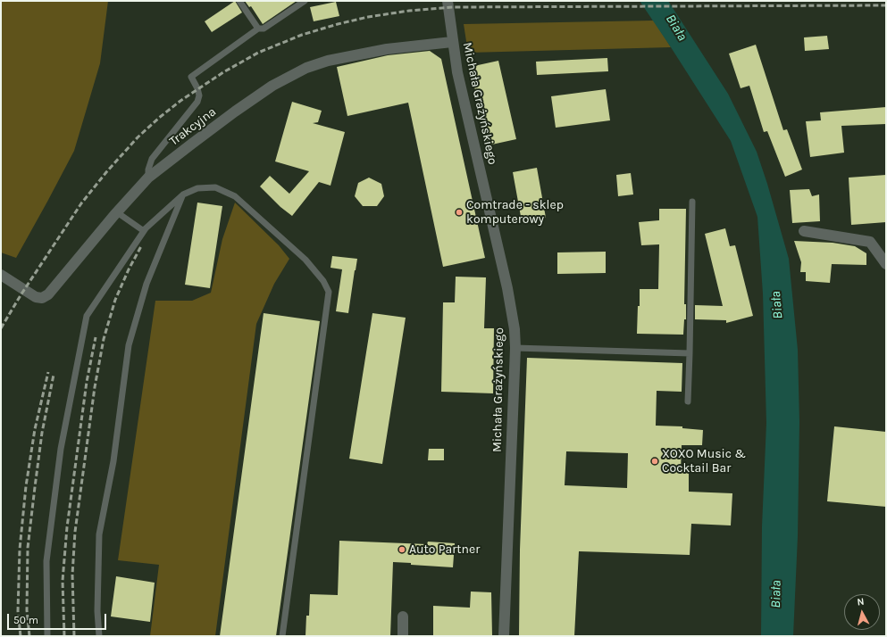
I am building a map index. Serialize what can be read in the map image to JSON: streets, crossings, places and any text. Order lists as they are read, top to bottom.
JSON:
{
  "streets": {
    "street": ["Michała Grażyńskiego", "Trakcyjna"]
  },
  "crossings": [
    ["Michała Grażyńskiego", "Trakcyjna"]
  ],
  "water": ["Biała"],
  "places": ["Comtrade - sklep komputerowy", "XOXO Music & Cocktail Bar", "Auto Partner"],
  "scale_bar": "50 m",
  "north": "top"
}
